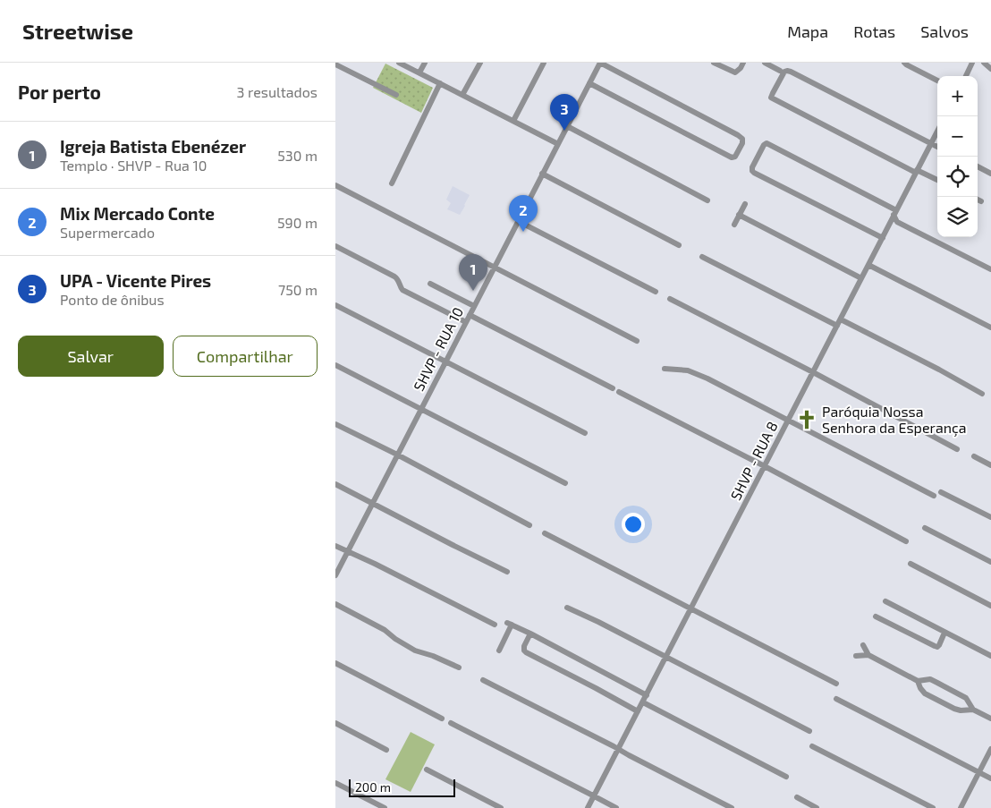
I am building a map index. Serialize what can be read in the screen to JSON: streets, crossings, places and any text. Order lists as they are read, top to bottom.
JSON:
{
  "streets": {
    "street": ["SHVP - RUA 10", "SHVP - RUA 8"]
  },
  "places": {
    "church": ["Paróquia Nossa Senhora da Esperança"]
  },
  "scale_bar": "200 m",
  "page": {
    "header": "Streetwise",
    "nav": ["Mapa", "Rotas", "Salvos"],
    "heading": ["Por perto", "3 resultados"],
    "map_buttons": ["+", "−"],
    "pins": ["3", "2", "1"],
    "list": [
      {
        "mark": "1",
        "name": "Igreja Batista Ebenézer",
        "note": "Templo · SHVP - Rua 10",
        "value": "530 m"
      },
      {
        "mark": "2",
        "name": "Mix Mercado Conte",
        "note": "Supermercado",
        "value": "590 m"
      },
      {
        "mark": "3",
        "name": "UPA - Vicente Pires",
        "note": "Ponto de ônibus",
        "value": "750 m"
      }
    ],
    "buttons": ["Salvar", "Compartilhar"],
    "scale": "200 m"
  }
}
